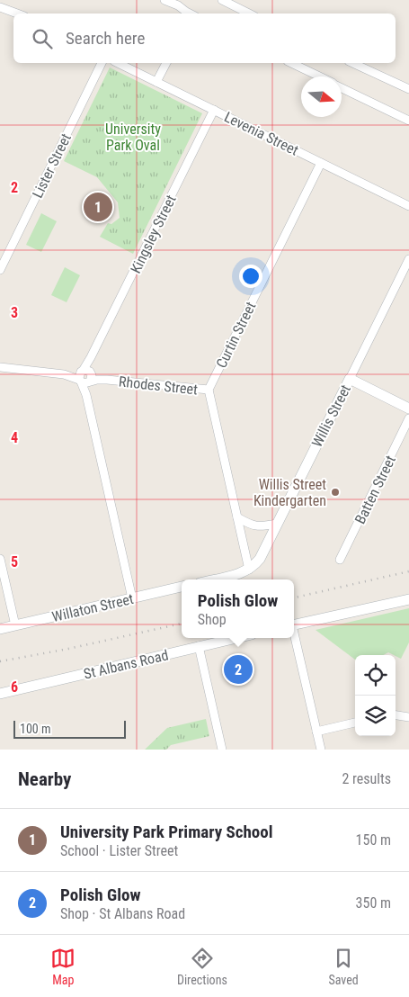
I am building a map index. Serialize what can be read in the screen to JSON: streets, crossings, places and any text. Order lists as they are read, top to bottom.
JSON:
{
  "streets": {
    "street": [
      "Levenia Street",
      "Lister Street",
      "Kingsley Street",
      "Curtin Street",
      "Rhodes Street",
      "Willis Street",
      "Batten Street",
      "Willaton Street",
      "St Albans Road"
    ]
  },
  "crossings": [
    ["Levenia Street", "Kingsley Street"],
    ["Levenia Street", "Curtin Street"],
    ["Kingsley Street", "Rhodes Street"],
    ["Kingsley Street", "Willaton Street"],
    ["Curtin Street", "Rhodes Street"]
  ],
  "parks": ["University Park Oval"],
  "places": ["Willis Street Kindergarten"],
  "scale_bar": "100 m",
  "north": "right",
  "page": {
    "search": "Search here",
    "pins": ["1", "2"],
    "popup": ["Polish Glow", "Shop"],
    "scale": "100 m",
    "heading": ["Nearby", "2 results"],
    "list": [
      {
        "mark": "1",
        "name": "University Park Primary School",
        "note": "School · Lister Street",
        "value": "150 m"
      },
      {
        "mark": "2",
        "name": "Polish Glow",
        "note": "Shop · St Albans Road",
        "value": "350 m"
      }
    ],
    "nav": ["Map", "Directions", "Saved"]
  },
  "grid": {
    "rows": [
      "2",
      "3",
      "4",
      "5",
      "6"
    ]
  }
}
